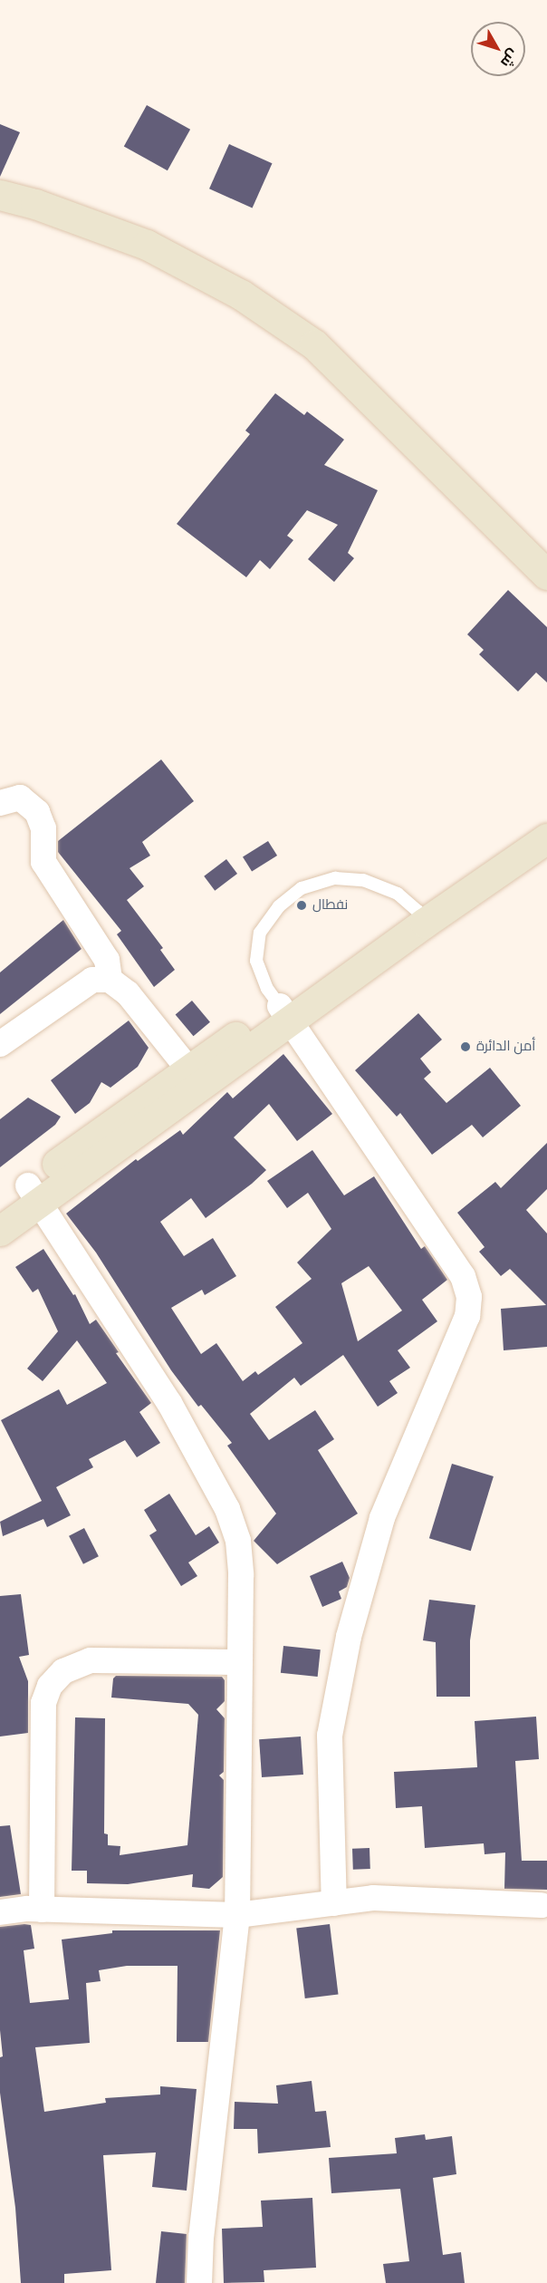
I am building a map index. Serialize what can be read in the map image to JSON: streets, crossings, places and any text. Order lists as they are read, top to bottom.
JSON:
{
  "places": ["نفطال", "أمن الدائرة"],
  "north": "bottom right"
}
